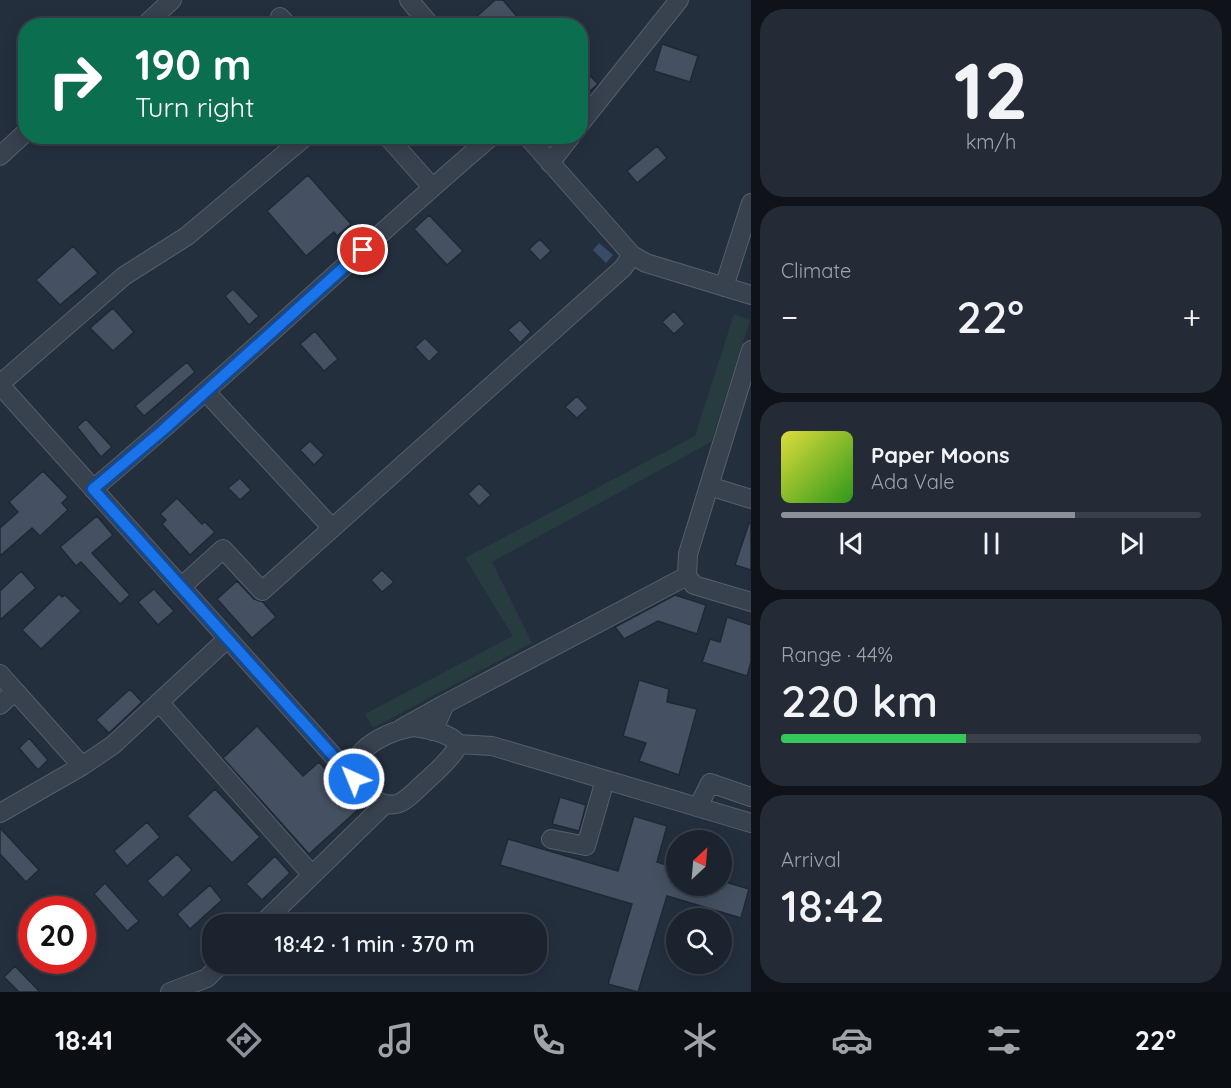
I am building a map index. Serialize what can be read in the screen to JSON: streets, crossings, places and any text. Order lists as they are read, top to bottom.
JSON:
{
  "north": "top right",
  "page": {
    "tile": [
      ["12", "km/h"],
      "Climate",
      ["Range · 44%", "220 km"],
      ["Arrival", "18:42"]
    ],
    "turn": ["190 m", "Turn right"],
    "heat": ["−", "22°", "+"],
    "song": ["Paper Moons", "Ada Vale"],
    "limit": "20",
    "trip": "18:42 · 1 min · 370 m",
    "tabs": ["18:41", "22°"]
  }
}
